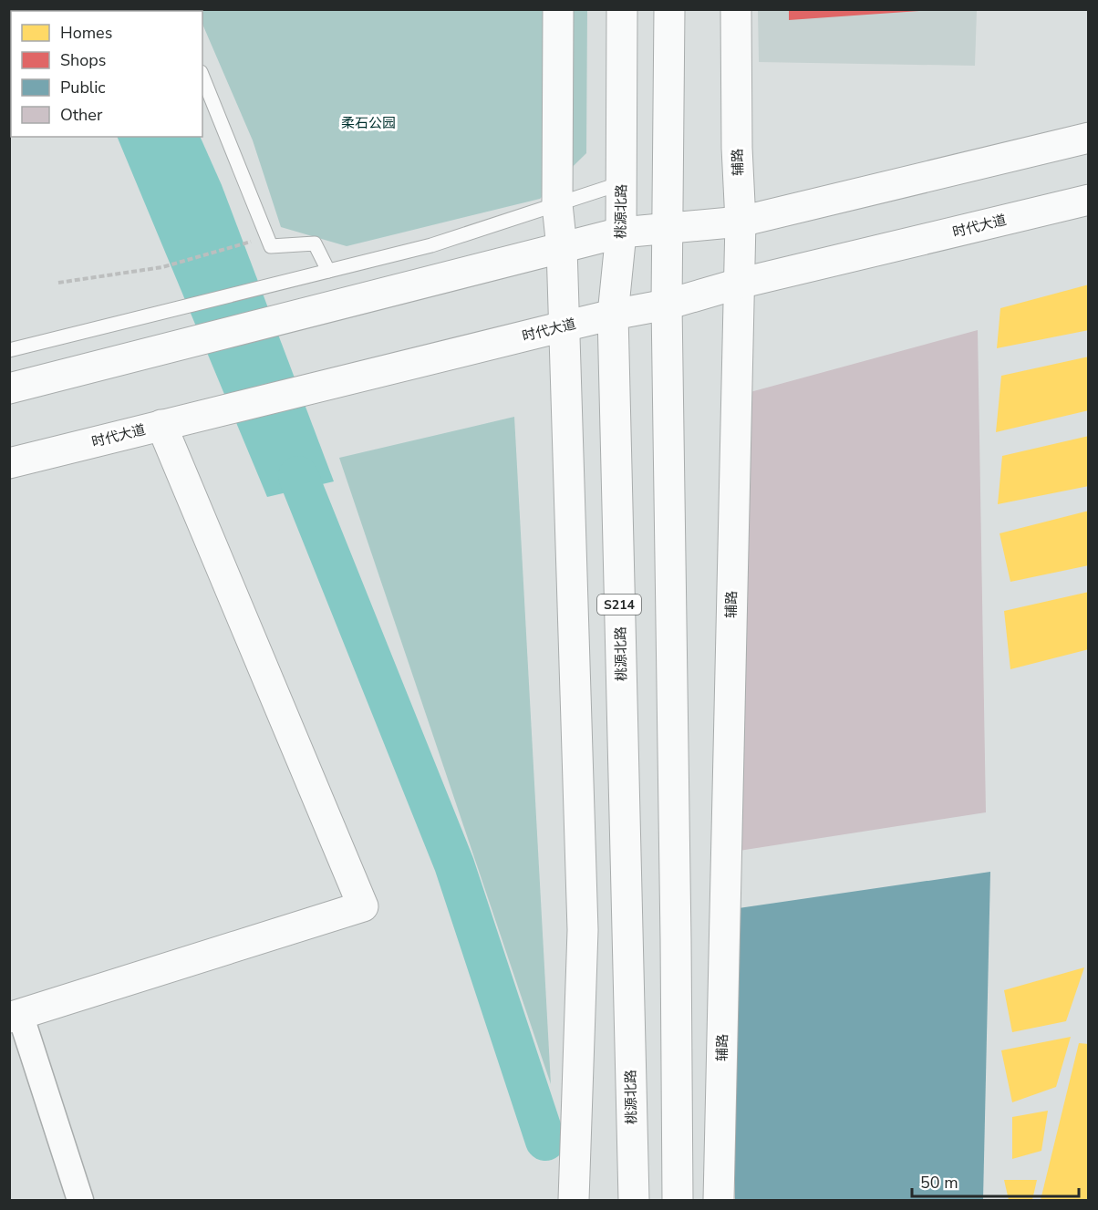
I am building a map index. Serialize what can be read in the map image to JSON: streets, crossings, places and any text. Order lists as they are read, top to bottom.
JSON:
{
  "streets": {
    "main road": [
      "辅路",
      "桃源北路",
      "时代大道",
      "S214"
    ]
  },
  "crossings": [
    ["辅路", "时代大道"],
    ["桃源北路", "时代大道"]
  ],
  "parks": ["柔石公园"],
  "legend": [
    "Homes",
    "Shops",
    "Public",
    "Other"
  ],
  "scale_bar": "50 m"
}
